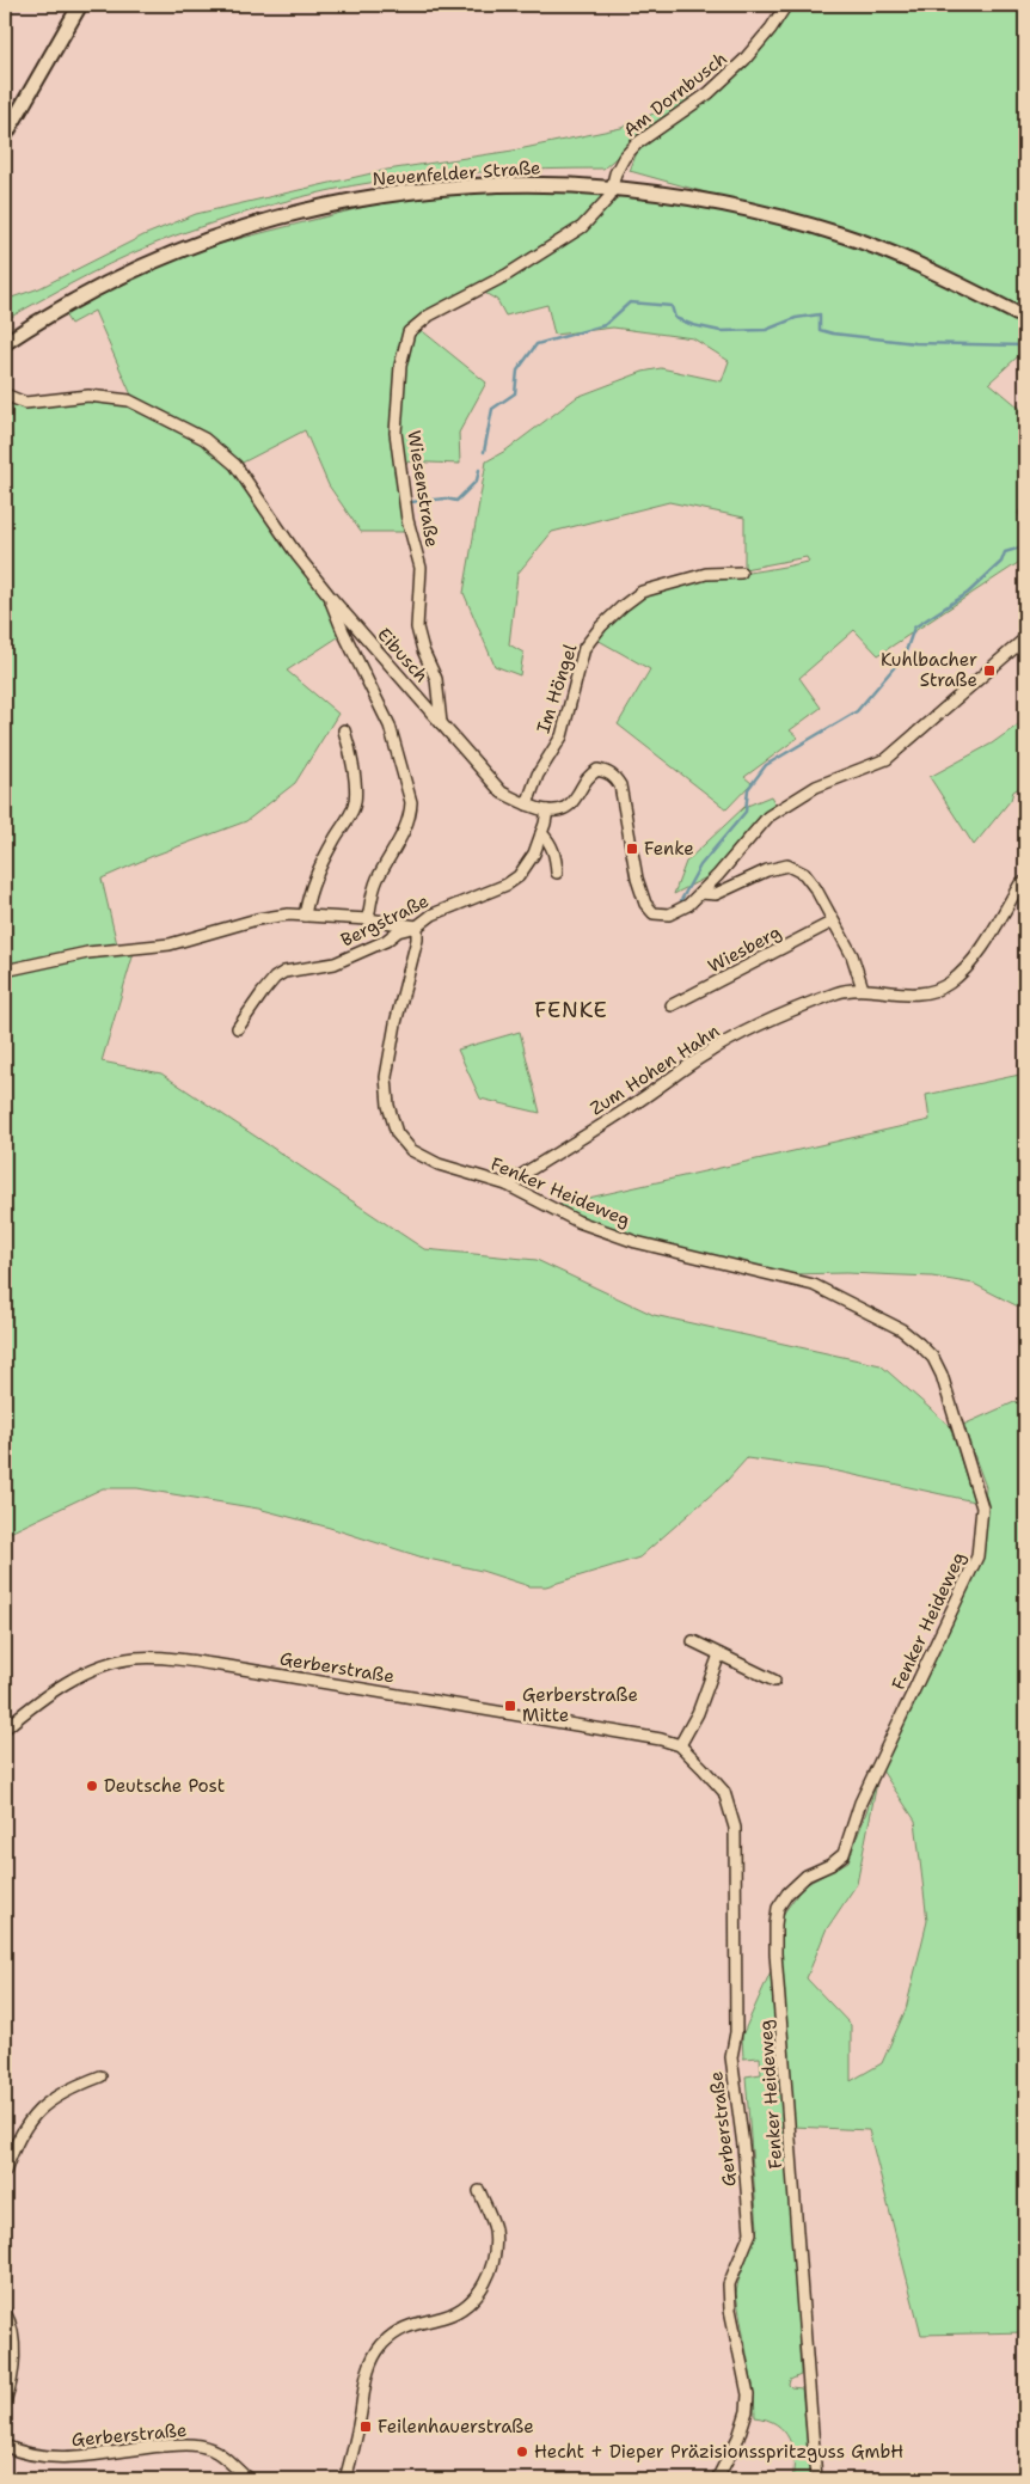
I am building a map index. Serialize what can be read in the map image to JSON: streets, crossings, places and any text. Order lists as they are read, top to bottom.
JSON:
{
  "streets": {
    "main road": ["Neuenfelder Straße"],
    "street": [
      "Am Dornbusch",
      "Wiesenstraße",
      "Eibusch",
      "Im Höngel",
      "Bergstraße",
      "Wiesberg",
      "Zum Hohen Hahn",
      "Fenker Heideweg",
      "Gerberstraße"
    ]
  },
  "crossings": [
    ["Am Dornbusch", "Neuenfelder Straße"],
    ["Am Dornbusch", "Wiesenstraße"],
    ["Neuenfelder Straße", "Wiesenstraße"],
    ["Wiesenstraße", "Eibusch"],
    ["Eibusch", "Im Höngel"],
    ["Eibusch", "Bergstraße"],
    ["Bergstraße", "Fenker Heideweg"],
    ["Zum Hohen Hahn", "Fenker Heideweg"]
  ],
  "districts": ["FENKE"],
  "places": {
    "transit": [
      "Kuhlbacher Straße",
      "Fenke",
      "Gerberstraße Mitte",
      "Feilenhauerstraße"
    ],
    "other": ["Deutsche Post", "Hecht + Dieper Präzisionsspritzguss GmbH"]
  }
}
